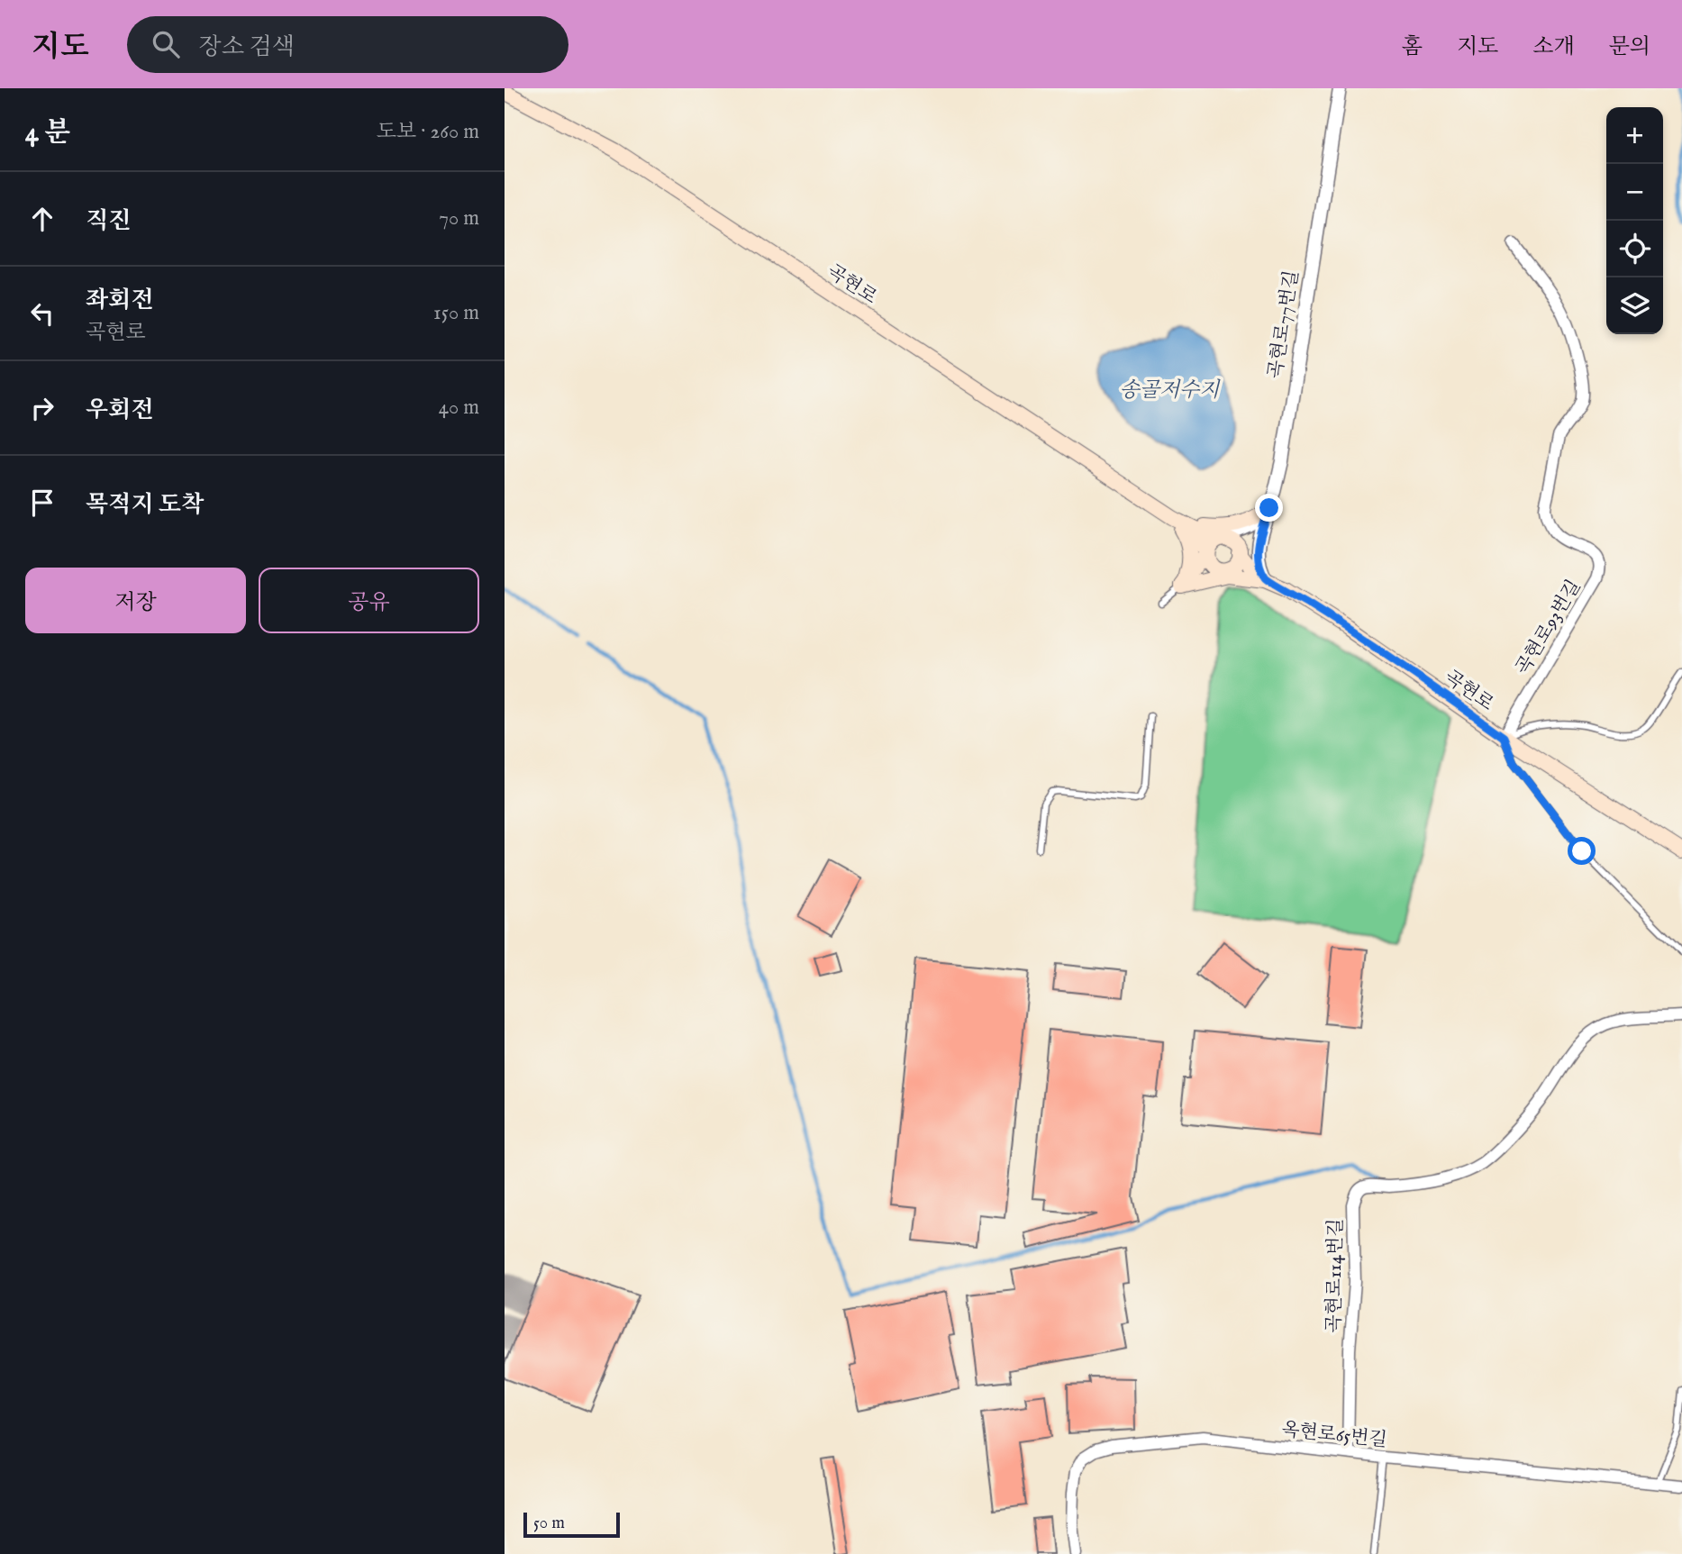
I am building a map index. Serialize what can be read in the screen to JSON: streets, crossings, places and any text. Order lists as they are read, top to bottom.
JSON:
{
  "streets": {
    "main road": ["곡현로"],
    "street": [
      "곡현로77번길",
      "곡현로93번길",
      "곡현로114번길",
      "옥현로65번길"
    ]
  },
  "crossings": [
    ["곡현로", "곡현로93번길"],
    ["곡현로114번길", "옥현로65번길"]
  ],
  "water": ["송골저수지"],
  "scale_bar": "50 m",
  "page": {
    "header": "지도",
    "search": "장소 검색",
    "nav": [
      "홈",
      "지도",
      "소개",
      "문의"
    ],
    "heading": ["4 분", "도보 · 260 m"],
    "map_buttons": ["+", "−"],
    "list": [
      ["직진", "70 m"],
      ["좌회전", "곡현로", "150 m"],
      ["우회전", "40 m"],
      "목적지 도착"
    ],
    "buttons": ["저장", "공유"],
    "scale": "50 m"
  }
}
